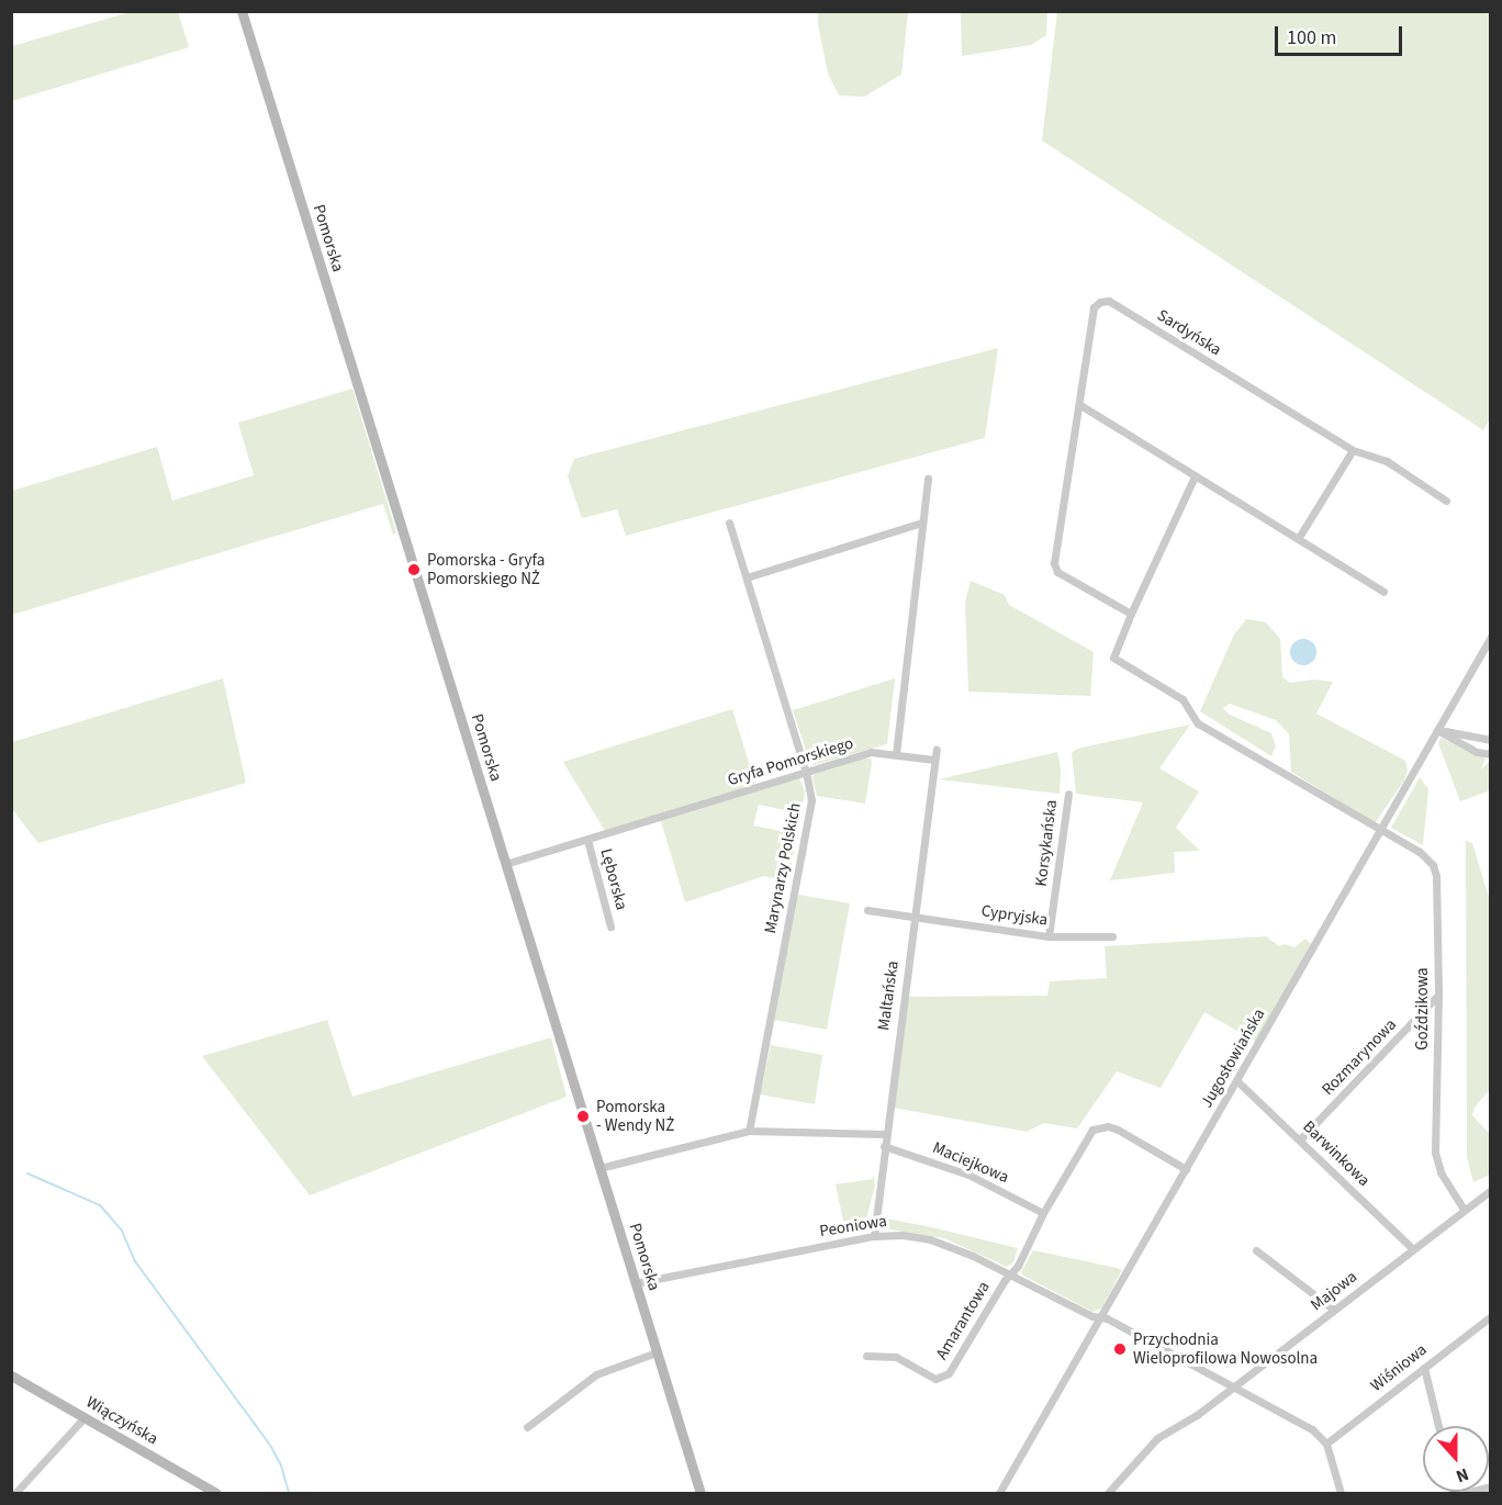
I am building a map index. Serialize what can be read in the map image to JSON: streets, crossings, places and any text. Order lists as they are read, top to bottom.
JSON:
{
  "streets": {
    "street": [
      "Pomorska",
      "Sardyńska",
      "Gryfa Pomorskiego",
      "Korsykańska",
      "Marynarzy Polskich",
      "Lęborska",
      "Cypryjska",
      "Maltańska",
      "Goździkowa",
      "Rozmarynowa",
      "Jugosłowiańska",
      "Barwinkowa",
      "Maciejkowa",
      "Peoniowa",
      "Majowa",
      "Amarantowa",
      "Wiśniowa",
      "Wiączyńska"
    ]
  },
  "crossings": [
    ["Pomorska", "Gryfa Pomorskiego"],
    ["Pomorska", "Peoniowa"],
    ["Gryfa Pomorskiego", "Marynarzy Polskich"],
    ["Gryfa Pomorskiego", "Lęborska"],
    ["Korsykańska", "Cypryjska"],
    ["Cypryjska", "Maltańska"],
    ["Maltańska", "Maciejkowa"],
    ["Maltańska", "Peoniowa"],
    ["Goździkowa", "Rozmarynowa"],
    ["Goździkowa", "Jugosłowiańska"],
    ["Goździkowa", "Majowa"],
    ["Rozmarynowa", "Barwinkowa"],
    ["Jugosłowiańska", "Barwinkowa"],
    ["Jugosłowiańska", "Peoniowa"],
    ["Barwinkowa", "Majowa"],
    ["Peoniowa", "Majowa"],
    ["Peoniowa", "Amarantowa"],
    ["Peoniowa", "Wiśniowa"]
  ],
  "places": ["Pomorska - Gryfa Pomorskiego NŻ", "Pomorska - Wendy NŻ", "Przychodnia Wieloprofilowa Nowosolna"],
  "scale_bar": "100 m",
  "north": "bottom"
}
